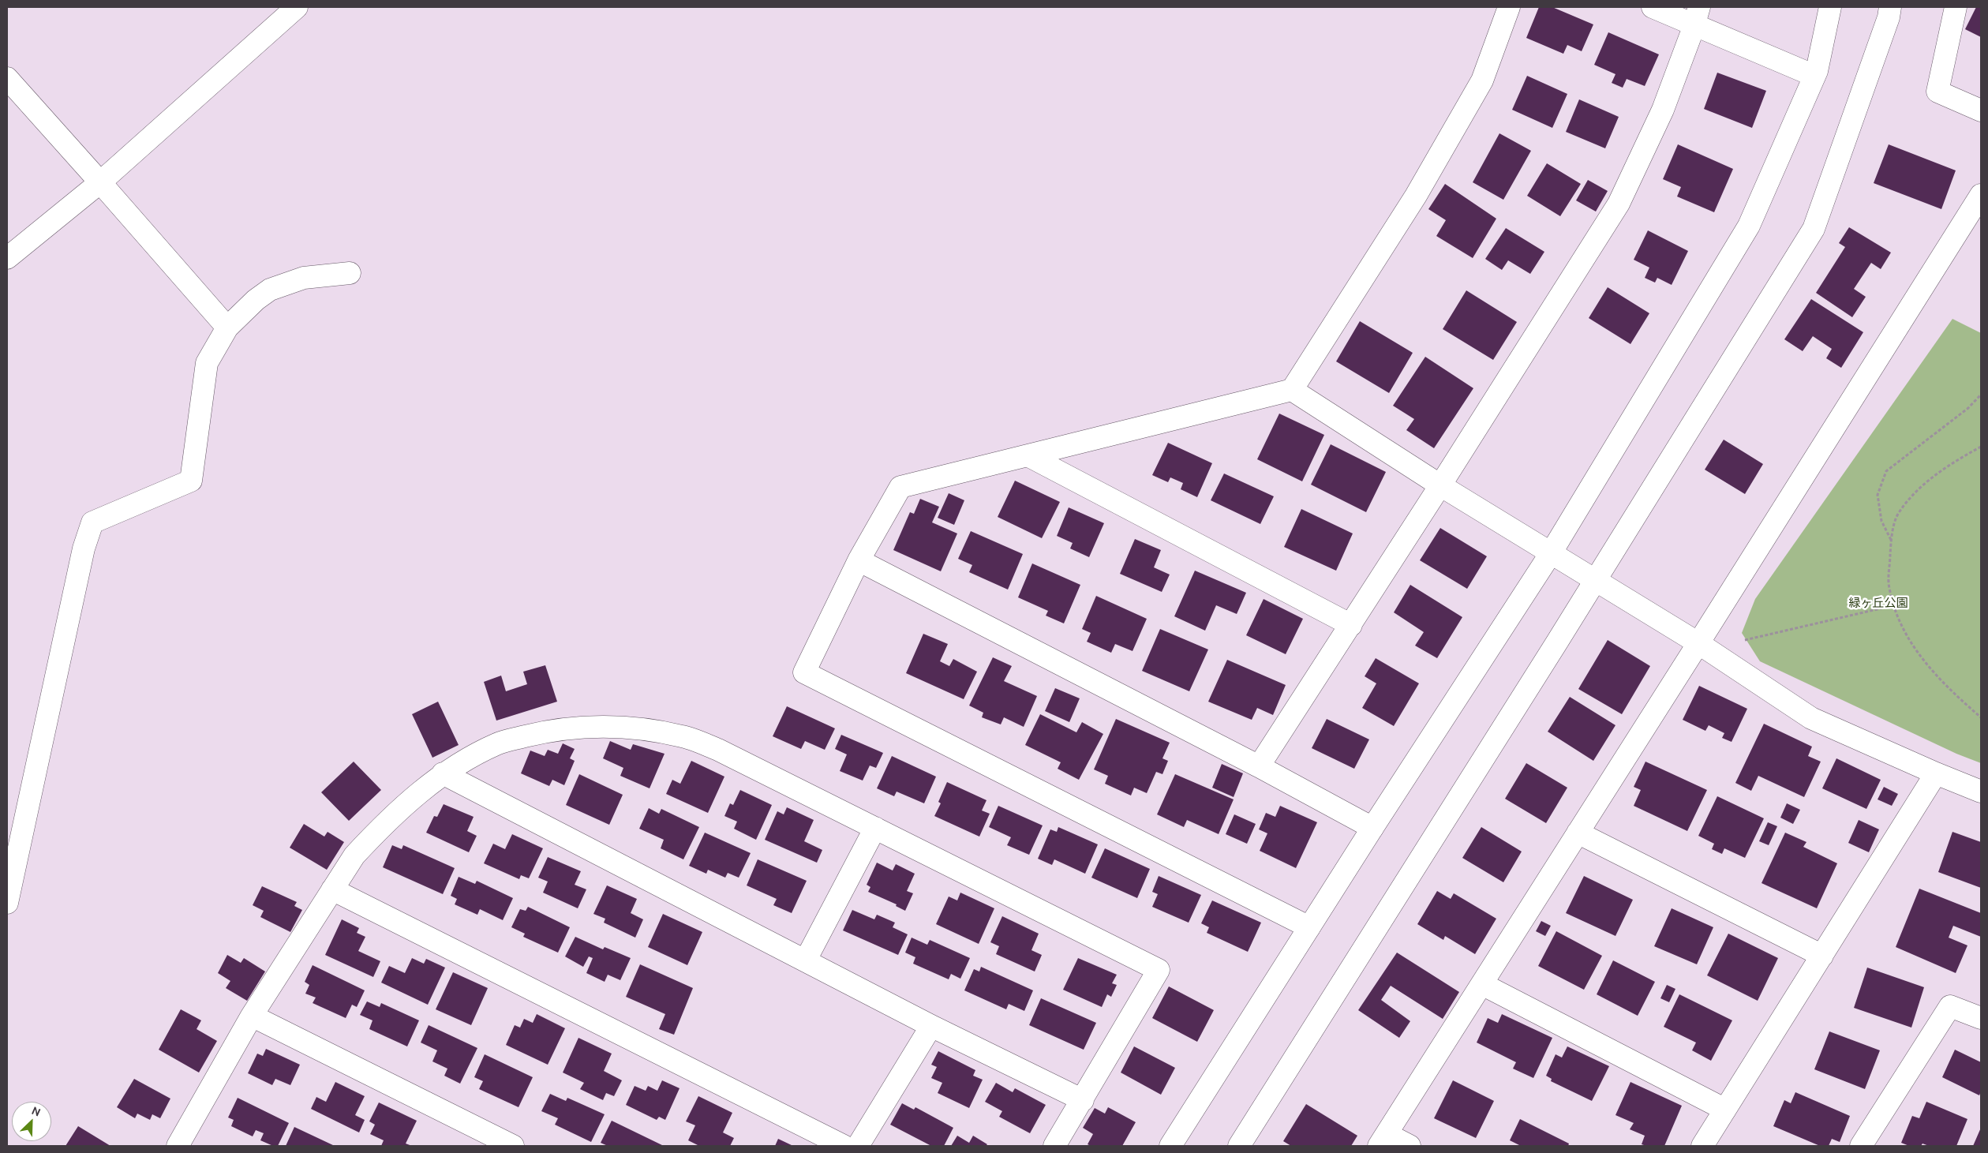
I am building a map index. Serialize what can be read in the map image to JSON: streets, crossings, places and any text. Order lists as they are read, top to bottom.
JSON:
{
  "parks": ["緑ヶ丘公園"],
  "north": "top right"
}
